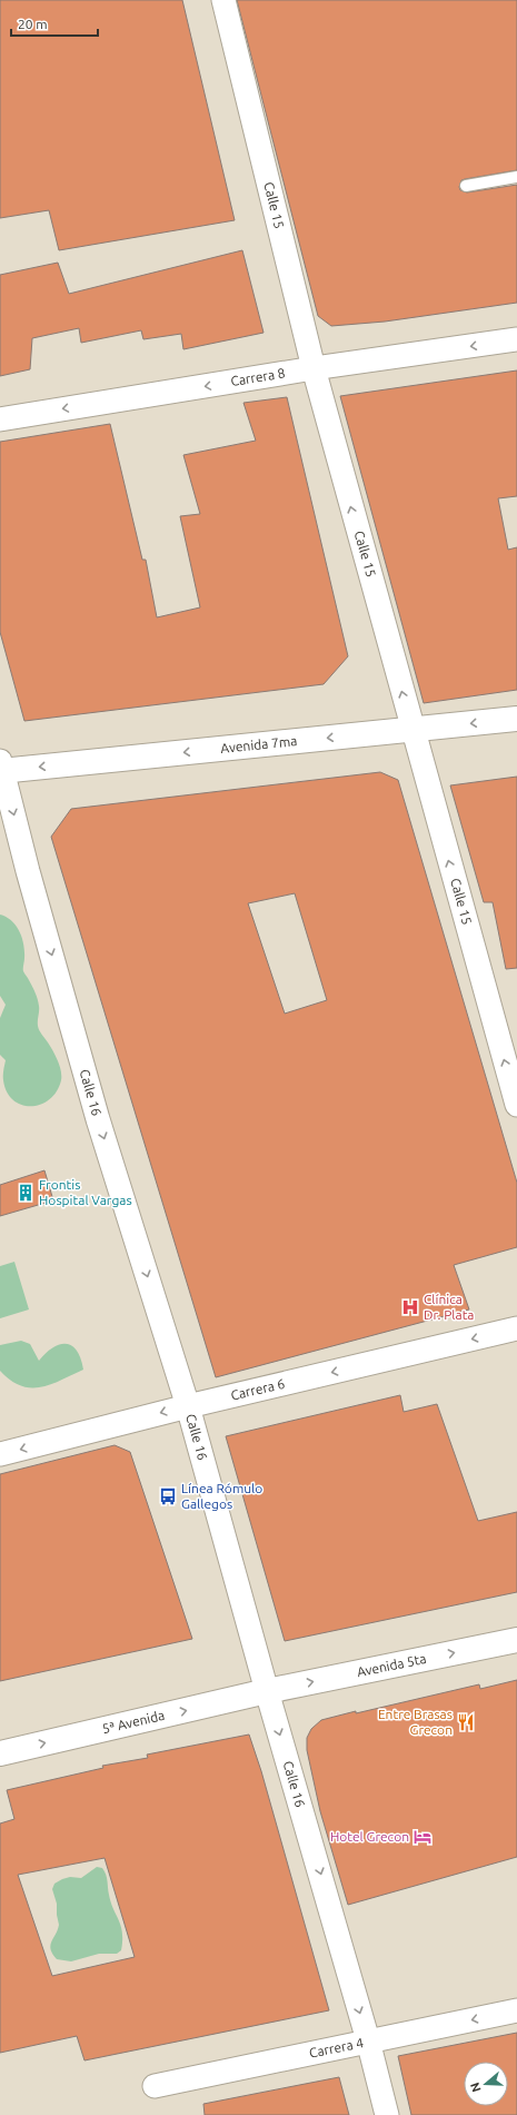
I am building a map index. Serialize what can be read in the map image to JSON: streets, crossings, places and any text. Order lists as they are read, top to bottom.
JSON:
{
  "streets": {
    "street": [
      "Calle 15",
      "Carrera 8",
      "Avenida 7ma",
      "Calle 16",
      "Carrera 6",
      "Avenida 5ta",
      "5ª Avenida",
      "Carrera 4"
    ]
  },
  "crossings": [
    ["Calle 15", "Carrera 8"],
    ["Calle 15", "Avenida 7ma"],
    ["Avenida 7ma", "Calle 16"],
    ["Calle 16", "Carrera 6"],
    ["Calle 16", "Avenida 5ta"],
    ["Calle 16", "5ª Avenida"],
    ["Calle 16", "Carrera 4"],
    ["Avenida 5ta", "5ª Avenida"]
  ],
  "one_way": [
    "Calle 15",
    "Carrera 8",
    "Avenida 7ma",
    "Calle 16",
    "Carrera 6",
    "Avenida 5ta",
    "5ª Avenida",
    "Carrera 4"
  ],
  "places": {
    "building": ["Frontis Hospital Vargas"],
    "hospital": ["Clínica Dr. Plata"],
    "bus stop": ["Línea Rómulo Gallegos"],
    "restaurant": ["Entre Brasas Grecon"],
    "hotel": ["Hotel Grecon"]
  },
  "scale_bar": "20 m",
  "north": "left"
}
